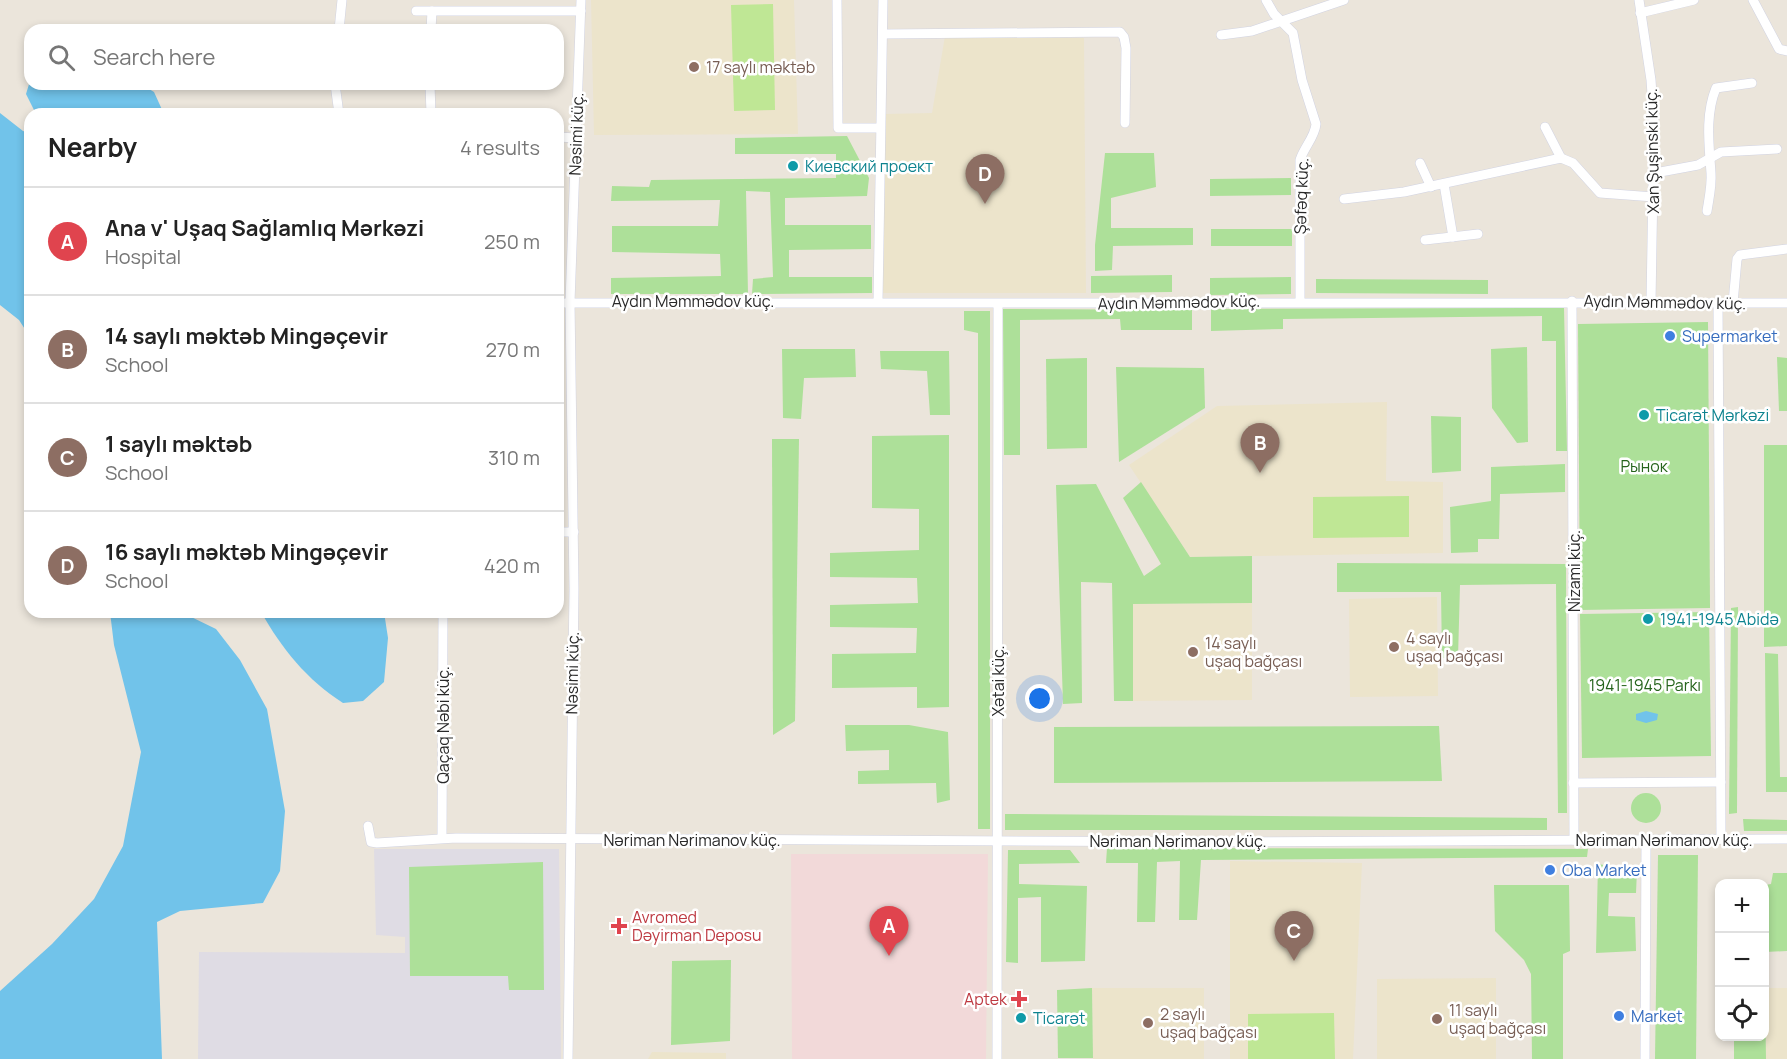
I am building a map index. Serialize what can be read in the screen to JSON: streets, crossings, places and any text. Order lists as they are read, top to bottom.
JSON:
{
  "streets": {
    "street": [
      "Nəsimi küç.",
      "Xan Şuşinski küç.",
      "Şəfəq küç.",
      "Aydın Məmmədov küç.",
      "Nizami küç.",
      "Xətai küç.",
      "Qaçaq Nəbi küç.",
      "Nəriman Nərimanov küç."
    ]
  },
  "crossings": [
    ["Nəsimi küç.", "Aydın Məmmədov küç."],
    ["Nəsimi küç.", "Nəriman Nərimanov küç."],
    ["Xan Şuşinski küç.", "Aydın Məmmədov küç."],
    ["Şəfəq küç.", "Aydın Məmmədov küç."],
    ["Aydın Məmmədov küç.", "Nizami küç."],
    ["Aydın Məmmədov küç.", "Xətai küç."],
    ["Nizami küç.", "Nəriman Nərimanov küç."],
    ["Xətai küç.", "Nəriman Nərimanov küç."],
    ["Qaçaq Nəbi küç.", "Nəriman Nərimanov küç."]
  ],
  "parks": ["Рынок", "1941-1945 Parkı"],
  "places": {
    "other": [
      "17 saylı məktəb",
      "Киевский проект",
      "Supermarket",
      "Ticarət Mərkəzi",
      "1941-1945 Abidə",
      "4 saylı uşaq bağçası",
      "14 saylı uşaq bağçası",
      "Oba Market",
      "Market",
      "Ticarət",
      "11 saylı uşaq bağçası",
      "2 saylı uşaq bağçası"
    ],
    "health": ["Avromed Dəyirman Deposu", "Aptek"]
  },
  "page": {
    "search": "Search here",
    "heading": ["Nearby", "4 results"],
    "pins": [
      "D",
      "B",
      "A",
      "C"
    ],
    "list": [
      {
        "mark": "A",
        "name": "Ana v' Uşaq Sağlamlıq Mərkəzi",
        "note": "Hospital",
        "value": "250 m"
      },
      {
        "mark": "B",
        "name": "14 saylı məktəb Mingəçevir",
        "note": "School",
        "value": "270 m"
      },
      {
        "mark": "C",
        "name": "1 saylı məktəb",
        "note": "School",
        "value": "310 m"
      },
      {
        "mark": "D",
        "name": "16 saylı məktəb Mingəçevir",
        "note": "School",
        "value": "420 m"
      }
    ],
    "map_buttons": ["+", "−"]
  }
}
